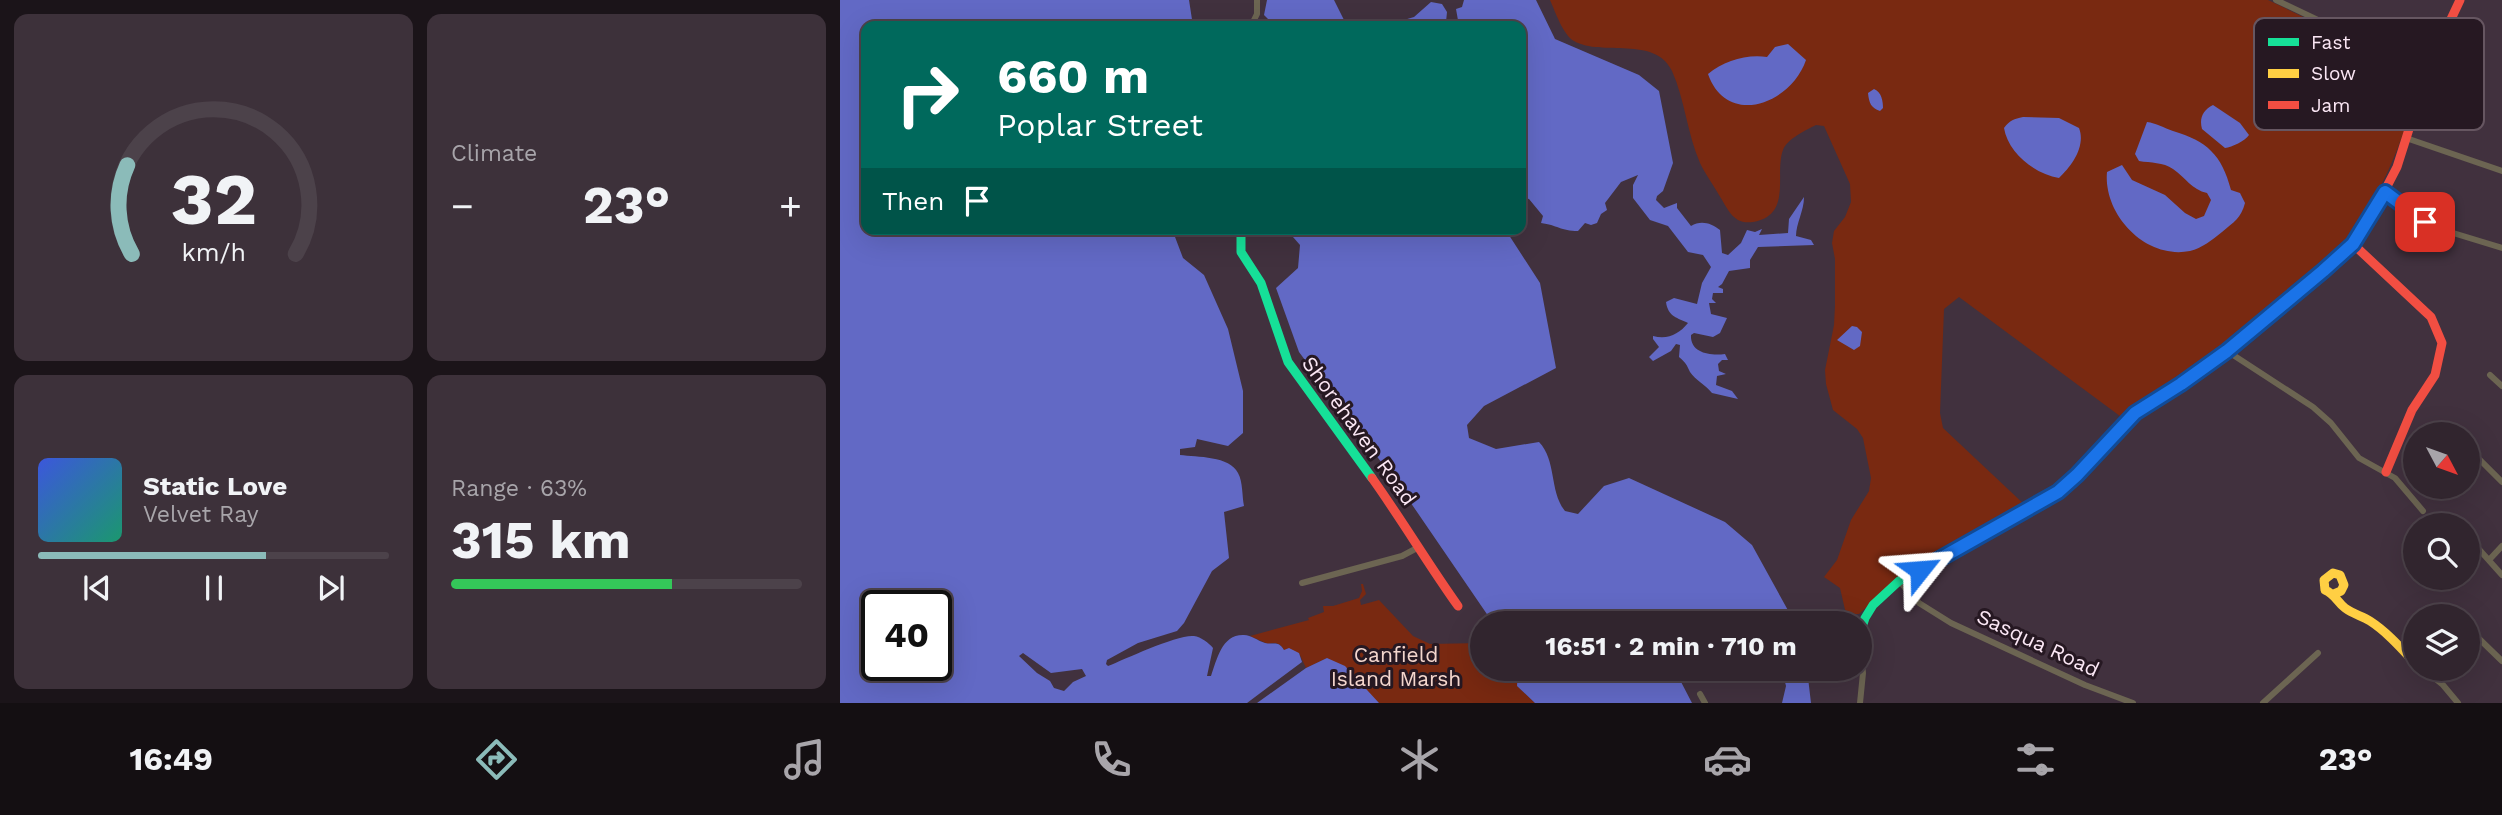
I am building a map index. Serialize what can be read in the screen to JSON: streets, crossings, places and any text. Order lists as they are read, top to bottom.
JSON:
{
  "streets": {
    "street": ["Shorehaven Road", "Sasqua Road"]
  },
  "parks": ["Canfield Island Marsh"],
  "legend": ["Fast", "Slow", "Jam"],
  "north": "bottom right",
  "page": {
    "tile": [
      "Climate",
      ["Range · 63%", "315 km"]
    ],
    "turn": ["660 m", "Poplar Street"],
    "then": "Then",
    "heat": ["−", "23°", "+"],
    "song": ["Static Love", "Velvet Ray"],
    "limit": "40",
    "trip": "16:51 · 2 min · 710 m",
    "tabs": ["16:49", "23°"],
    "gauge": ["32", "km/h"]
  }
}
